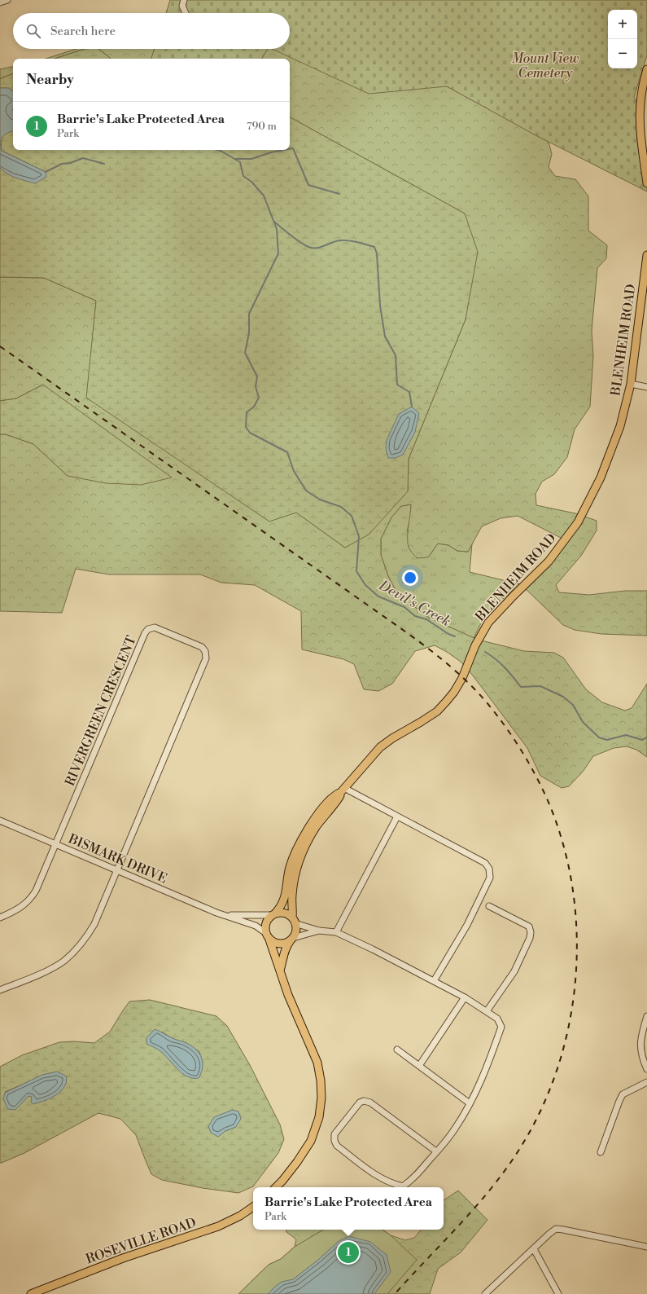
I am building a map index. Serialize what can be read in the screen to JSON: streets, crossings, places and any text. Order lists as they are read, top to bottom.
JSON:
{
  "streets": {
    "main road": ["BLENHEIM ROAD", "ROSEVILLE ROAD"],
    "street": ["RIVERGREEN CRESCENT", "BISMARK DRIVE"]
  },
  "crossings": [
    ["BLENHEIM ROAD", "BISMARK DRIVE"],
    ["RIVERGREEN CRESCENT", "BISMARK DRIVE"]
  ],
  "water": ["Devil's Creek"],
  "parks": ["Mount View Cemetery"],
  "page": {
    "map_buttons": ["+", "−"],
    "search": "Search here",
    "heading": "Nearby",
    "list": [
      {
        "mark": "1",
        "name": "Barrie's Lake Protected Area",
        "note": "Park",
        "value": "790 m"
      }
    ],
    "popup": ["Barrie's Lake Protected Area", "Park"],
    "pins": "1"
  }
}
